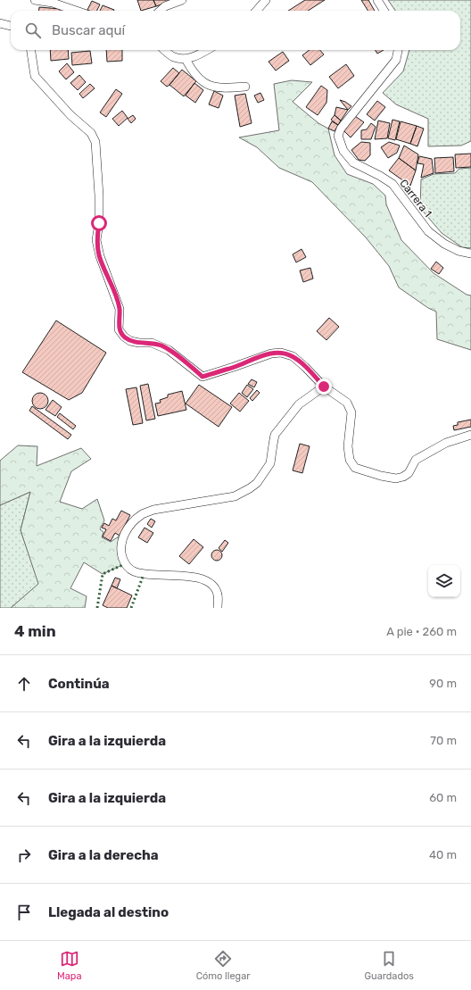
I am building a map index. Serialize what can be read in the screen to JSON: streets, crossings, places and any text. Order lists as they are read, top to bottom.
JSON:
{
  "streets": {
    "street": ["Carrera 1"]
  },
  "page": {
    "search": "Buscar aquí",
    "heading": ["4 min", "A pie · 260 m"],
    "list": [
      ["Continúa", "90 m"],
      ["Gira a la izquierda", "70 m"],
      ["Gira a la izquierda", "60 m"],
      ["Gira a la derecha", "40 m"],
      "Llegada al destino"
    ],
    "nav": ["Mapa", "Cómo llegar", "Guardados"]
  }
}
